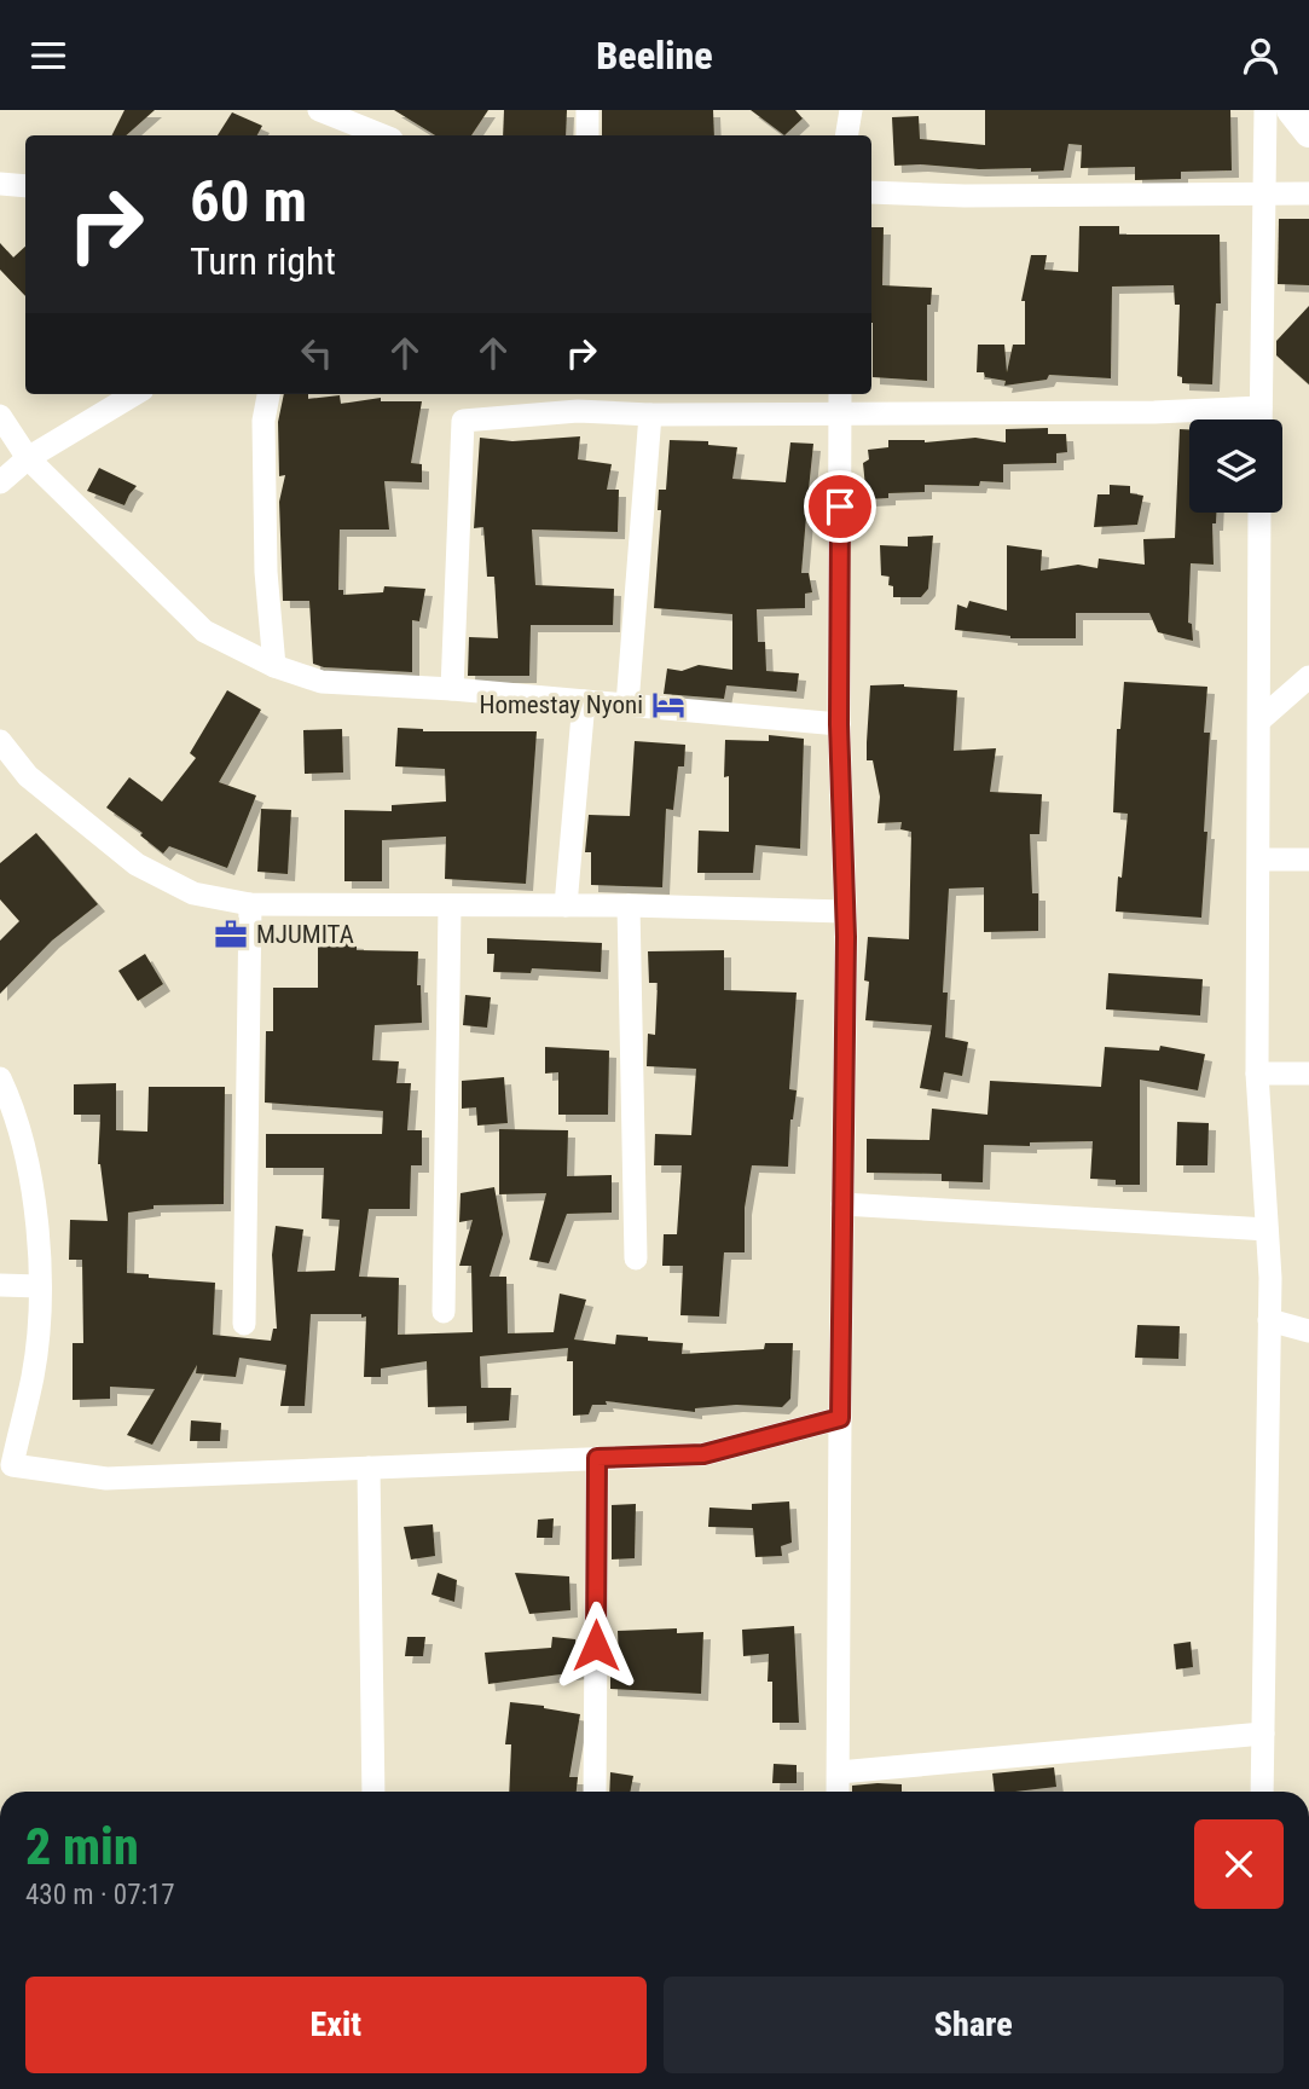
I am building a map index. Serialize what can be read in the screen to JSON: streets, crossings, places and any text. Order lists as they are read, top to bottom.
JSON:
{
  "places": {
    "hotel": ["Homestay Nyoni"],
    "office": ["MJUMITA"]
  },
  "page": {
    "header": "Beeline",
    "turn": ["60 m", "Turn right"],
    "heading": ["2 min", "430 m · 07:17"],
    "buttons": ["Exit", "Share"]
  }
}
